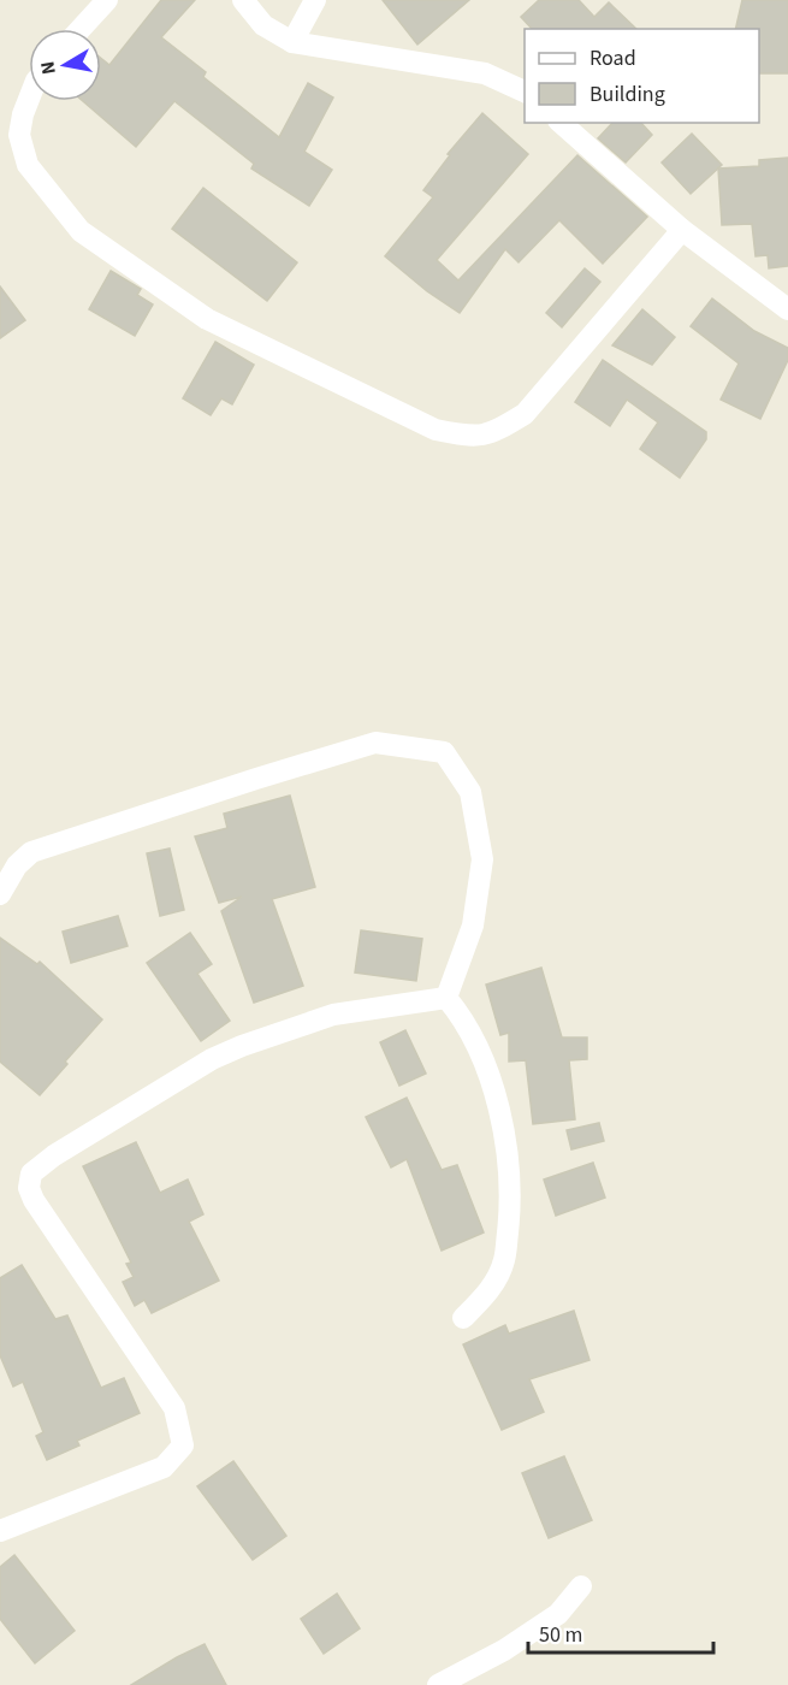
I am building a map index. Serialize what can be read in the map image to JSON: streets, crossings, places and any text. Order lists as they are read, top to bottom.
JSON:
{
  "legend": ["Road", "Building"],
  "scale_bar": "50 m",
  "north": "left"
}
